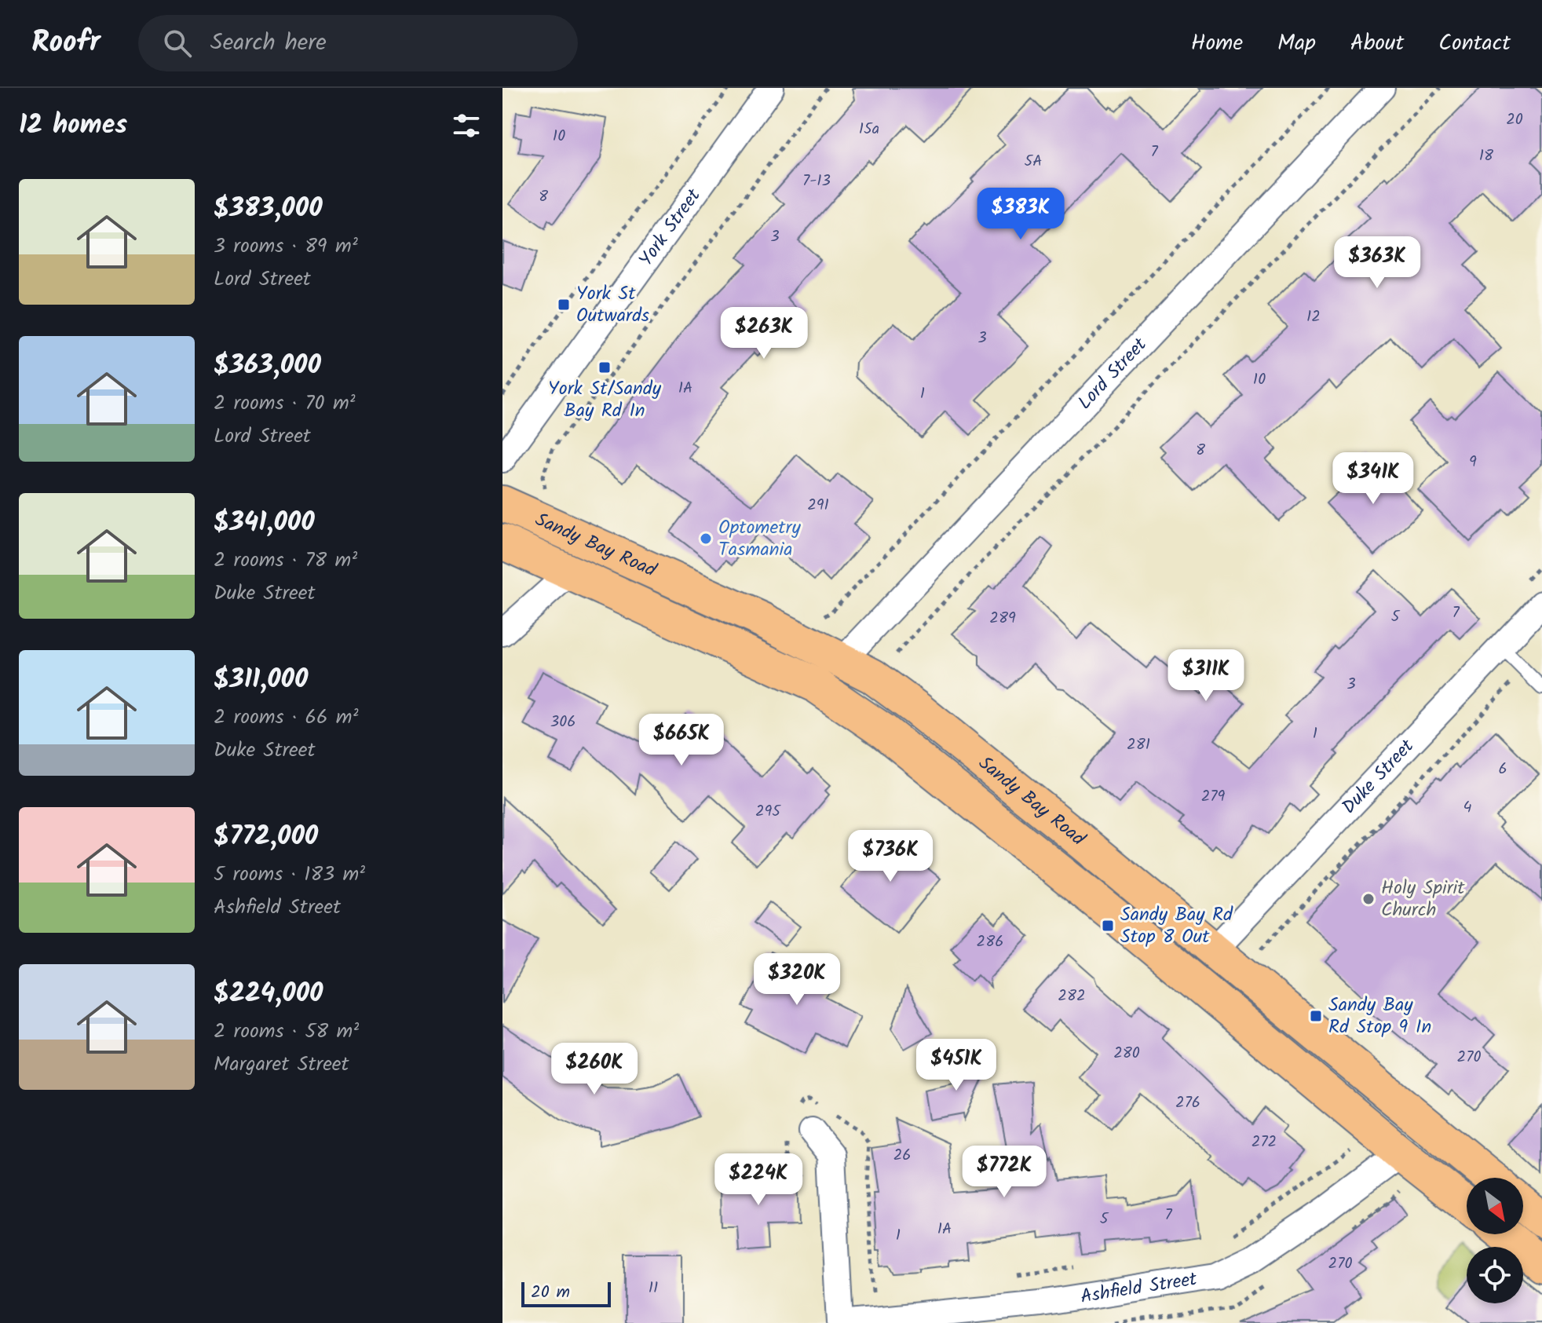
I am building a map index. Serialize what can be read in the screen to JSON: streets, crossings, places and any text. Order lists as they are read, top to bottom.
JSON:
{
  "streets": {
    "main road": ["Sandy Bay Road"],
    "street": [
      "York Street",
      "Lord Street",
      "Duke Street",
      "Ashfield Street"
    ]
  },
  "crossings": [
    ["Lord Street", "Sandy Bay Road"],
    ["Sandy Bay Road", "Duke Street"],
    ["Sandy Bay Road", "Ashfield Street"]
  ],
  "places": {
    "transit": [
      "York St Outwards",
      "York St/Sandy Bay Rd In",
      "Sandy Bay Rd Stop 8 Out",
      "Sandy Bay Rd Stop 9 In"
    ],
    "other": ["Optometry Tasmania", "Holy Spirit Church"]
  },
  "house_numbers": [
    "20",
    "15a",
    "10",
    "7",
    "18",
    "5A",
    "7-13",
    "8",
    "3",
    "12",
    "3",
    "10",
    "1A",
    "1",
    "8",
    "9",
    "291",
    "7",
    "5",
    "289",
    "3",
    "306",
    "1",
    "281",
    "6",
    "279",
    "4",
    "295",
    "286",
    "282",
    "280",
    "270",
    "276",
    "272",
    "26",
    "7",
    "5",
    "1A",
    "1",
    "270",
    "11"
  ],
  "scale_bar": "20 m",
  "north": "bottom right",
  "page": {
    "header": "Roofr",
    "search": "Search here",
    "nav": [
      "Home",
      "Map",
      "About",
      "Contact"
    ],
    "heading": "12 homes",
    "list": [
      {
        "name": "$383,000",
        "note": "3 rooms · 89 m² · Lord Street"
      },
      {
        "name": "$363,000",
        "note": "2 rooms · 70 m² · Lord Street"
      },
      {
        "name": "$341,000",
        "note": "2 rooms · 78 m² · Duke Street"
      },
      {
        "name": "$311,000",
        "note": "2 rooms · 66 m² · Duke Street"
      },
      {
        "name": "$772,000",
        "note": "5 rooms · 183 m² · Ashfield Street"
      },
      {
        "name": "$224,000",
        "note": "2 rooms · 58 m² · Margaret Street"
      }
    ],
    "price": [
      "$383K",
      "$363K",
      "$263K",
      "$341K",
      "$311K",
      "$665K",
      "$736K",
      "$320K",
      "$451K",
      "$260K",
      "$772K",
      "$224K"
    ],
    "scale": "20 m"
  }
}
